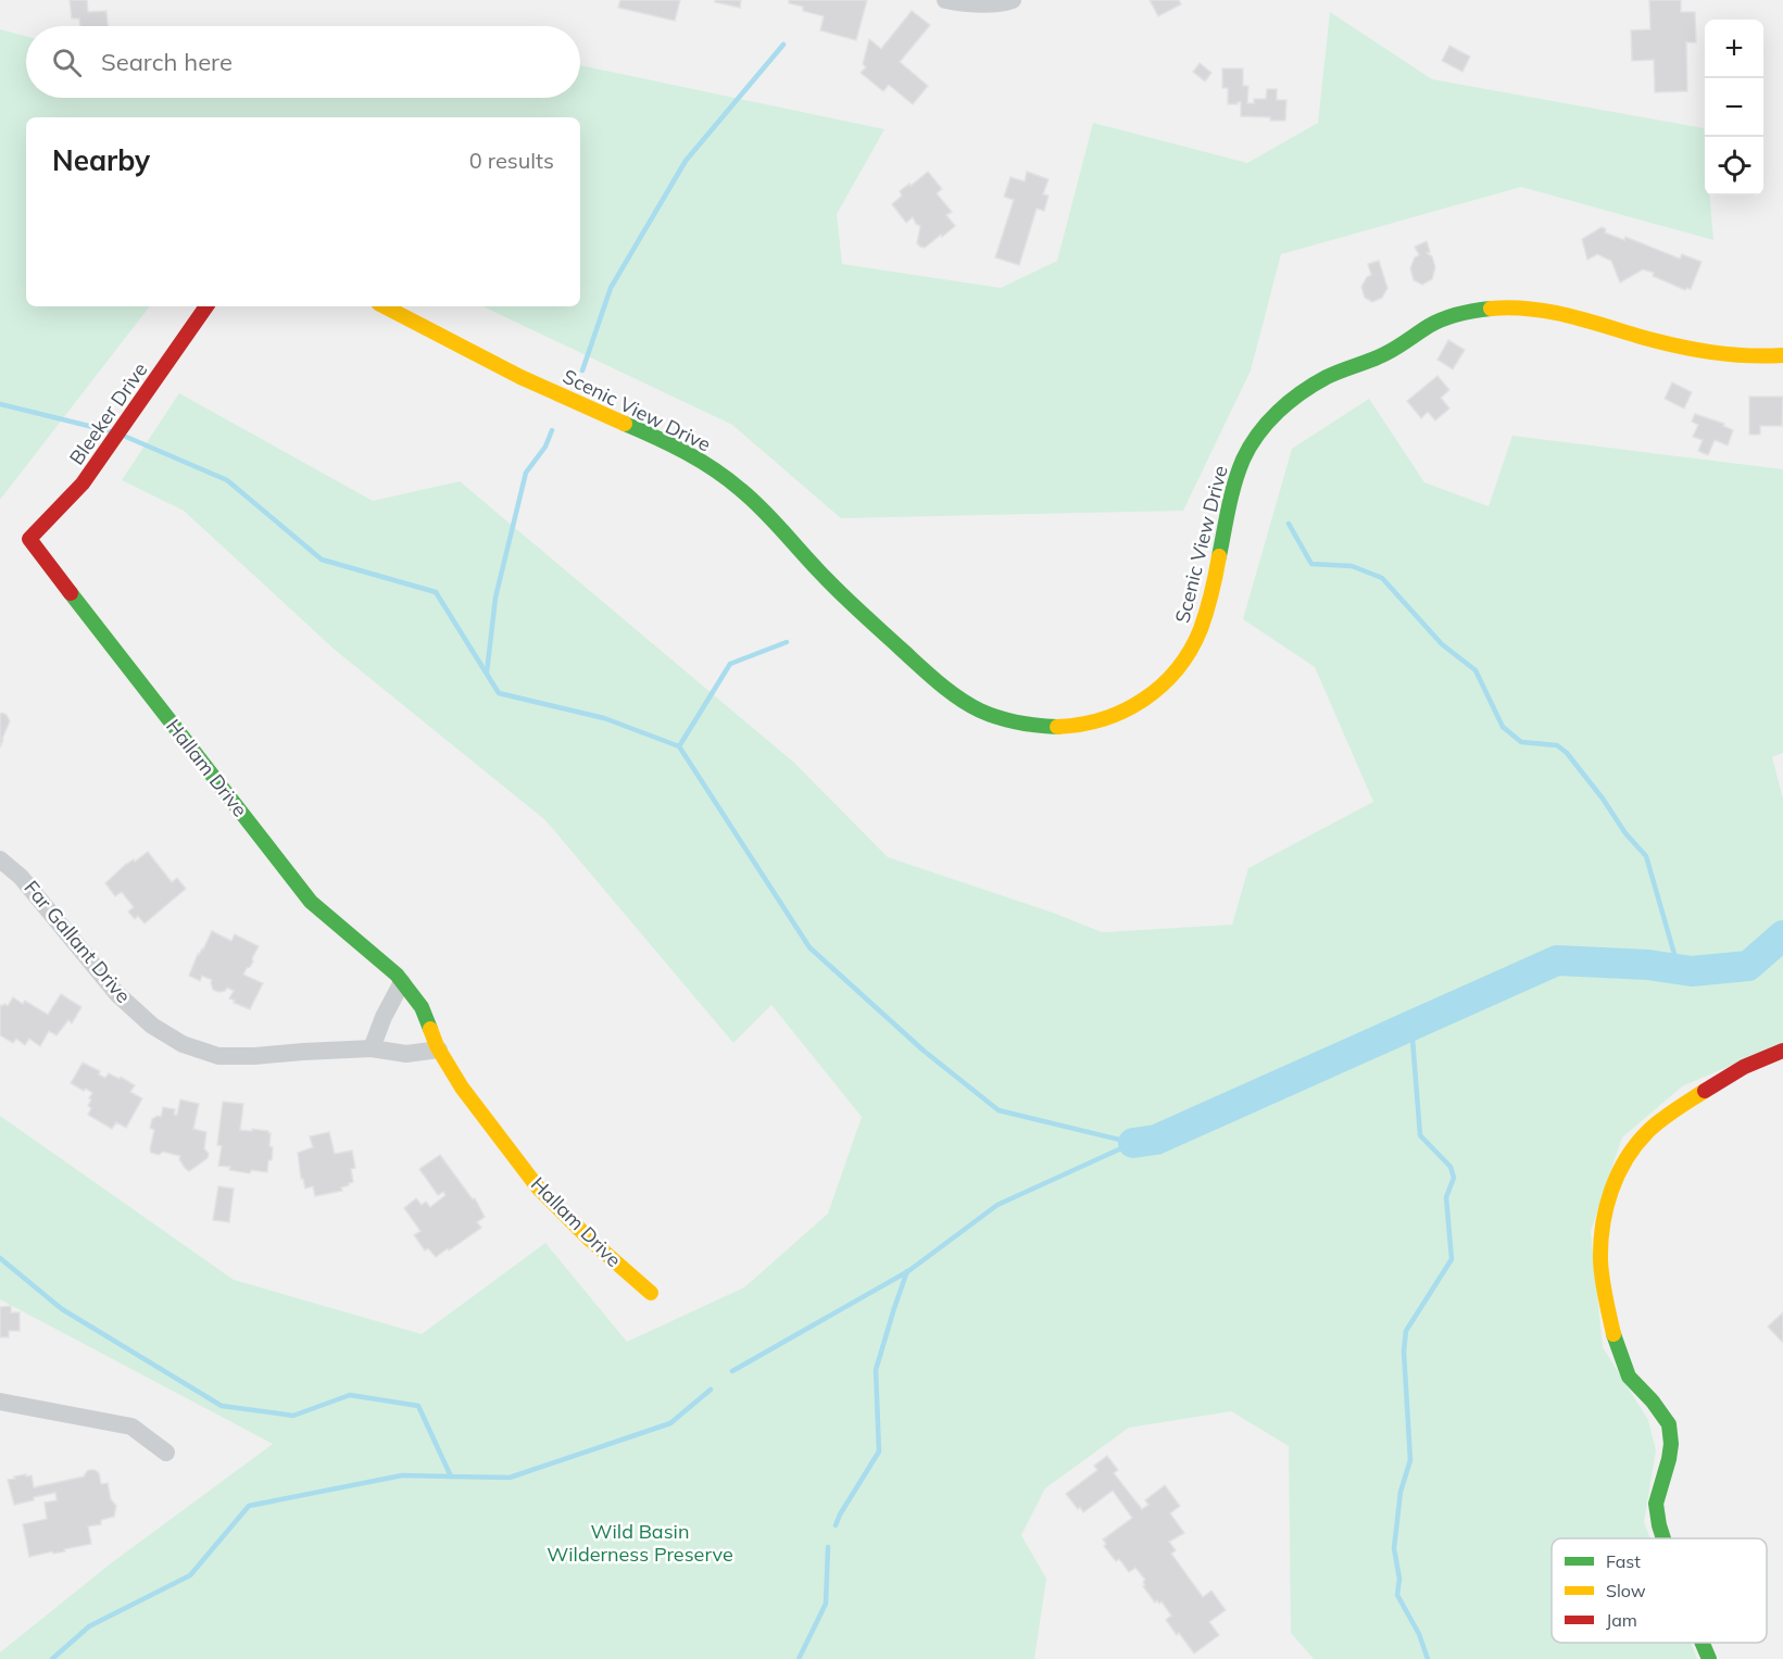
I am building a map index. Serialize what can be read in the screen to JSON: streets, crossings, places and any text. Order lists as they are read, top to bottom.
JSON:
{
  "streets": {
    "street": [
      "Scenic View Drive",
      "Bleeker Drive",
      "Hallam Drive",
      "Far Gallant Drive"
    ]
  },
  "crossings": [
    ["Bleeker Drive", "Hallam Drive"]
  ],
  "parks": ["Wild Basin Wilderness Preserve"],
  "legend": ["Fast", "Slow", "Jam"],
  "page": {
    "map_buttons": ["+", "−"],
    "search": "Search here",
    "heading": ["Nearby", "0 results"]
  }
}
